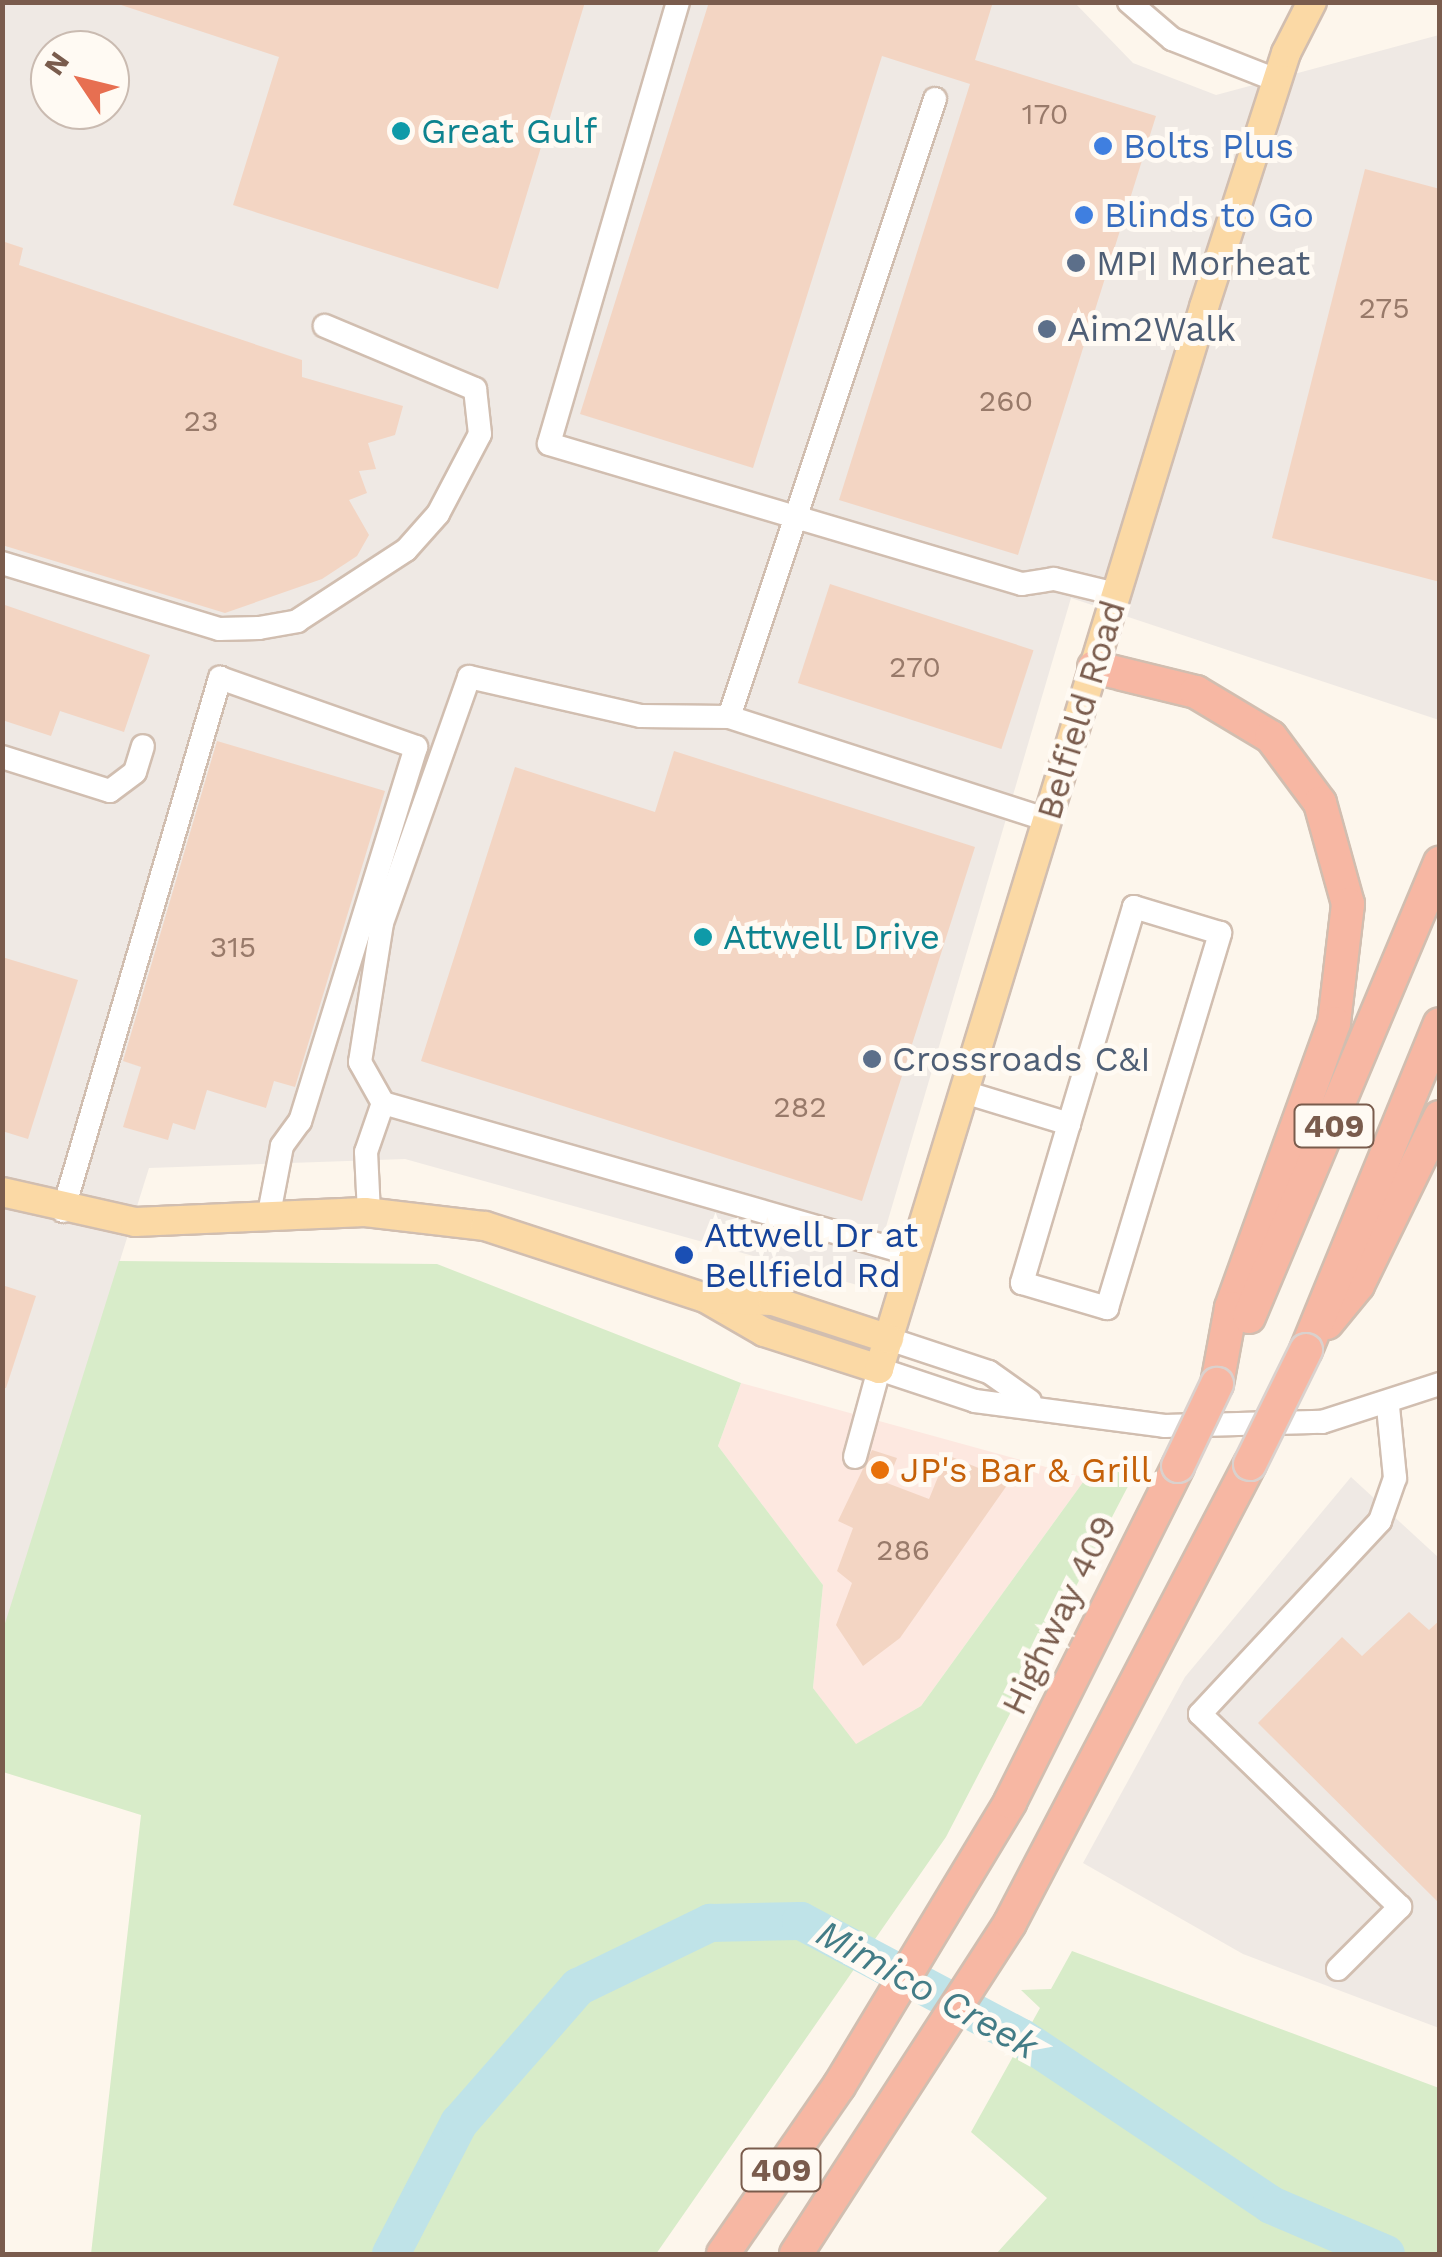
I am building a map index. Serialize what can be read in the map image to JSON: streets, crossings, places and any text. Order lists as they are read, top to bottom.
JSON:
{
  "streets": {
    "highway": ["409", "Highway 409"],
    "main road": ["Belfield Road"]
  },
  "water": ["Mimico Creek"],
  "places": [
    "Great Gulf",
    "Bolts Plus",
    "Blinds to Go",
    "MPI Morheat",
    "Aim2Walk",
    "Attwell Drive",
    "Crossroads C&I",
    "Attwell Dr at Bellfield Rd",
    "JP's Bar & Grill"
  ],
  "house_numbers": [
    "170",
    "275",
    "260",
    "23",
    "270",
    "315",
    "282",
    "286"
  ],
  "north": "top left"
}
